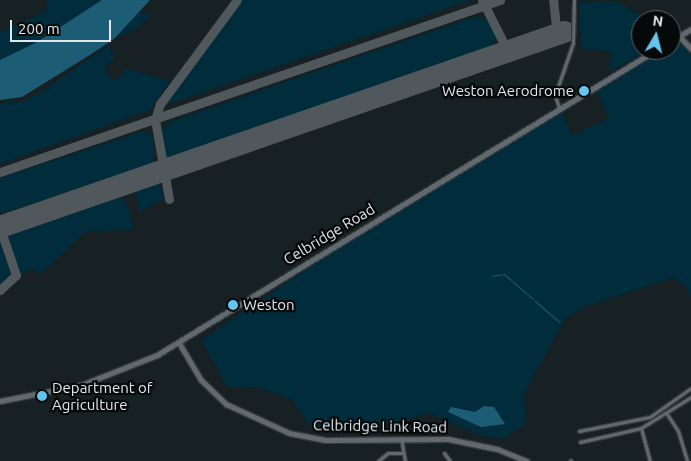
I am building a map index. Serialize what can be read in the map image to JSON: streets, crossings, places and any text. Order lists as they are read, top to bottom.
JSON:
{
  "streets": {
    "main road": ["Celbridge Road", "Celbridge Link Road"]
  },
  "crossings": [
    ["Celbridge Road", "Celbridge Link Road"]
  ],
  "places": ["Weston Aerodrome", "Weston", "Department of Agriculture"],
  "scale_bar": "200 m",
  "north": "top"
}
